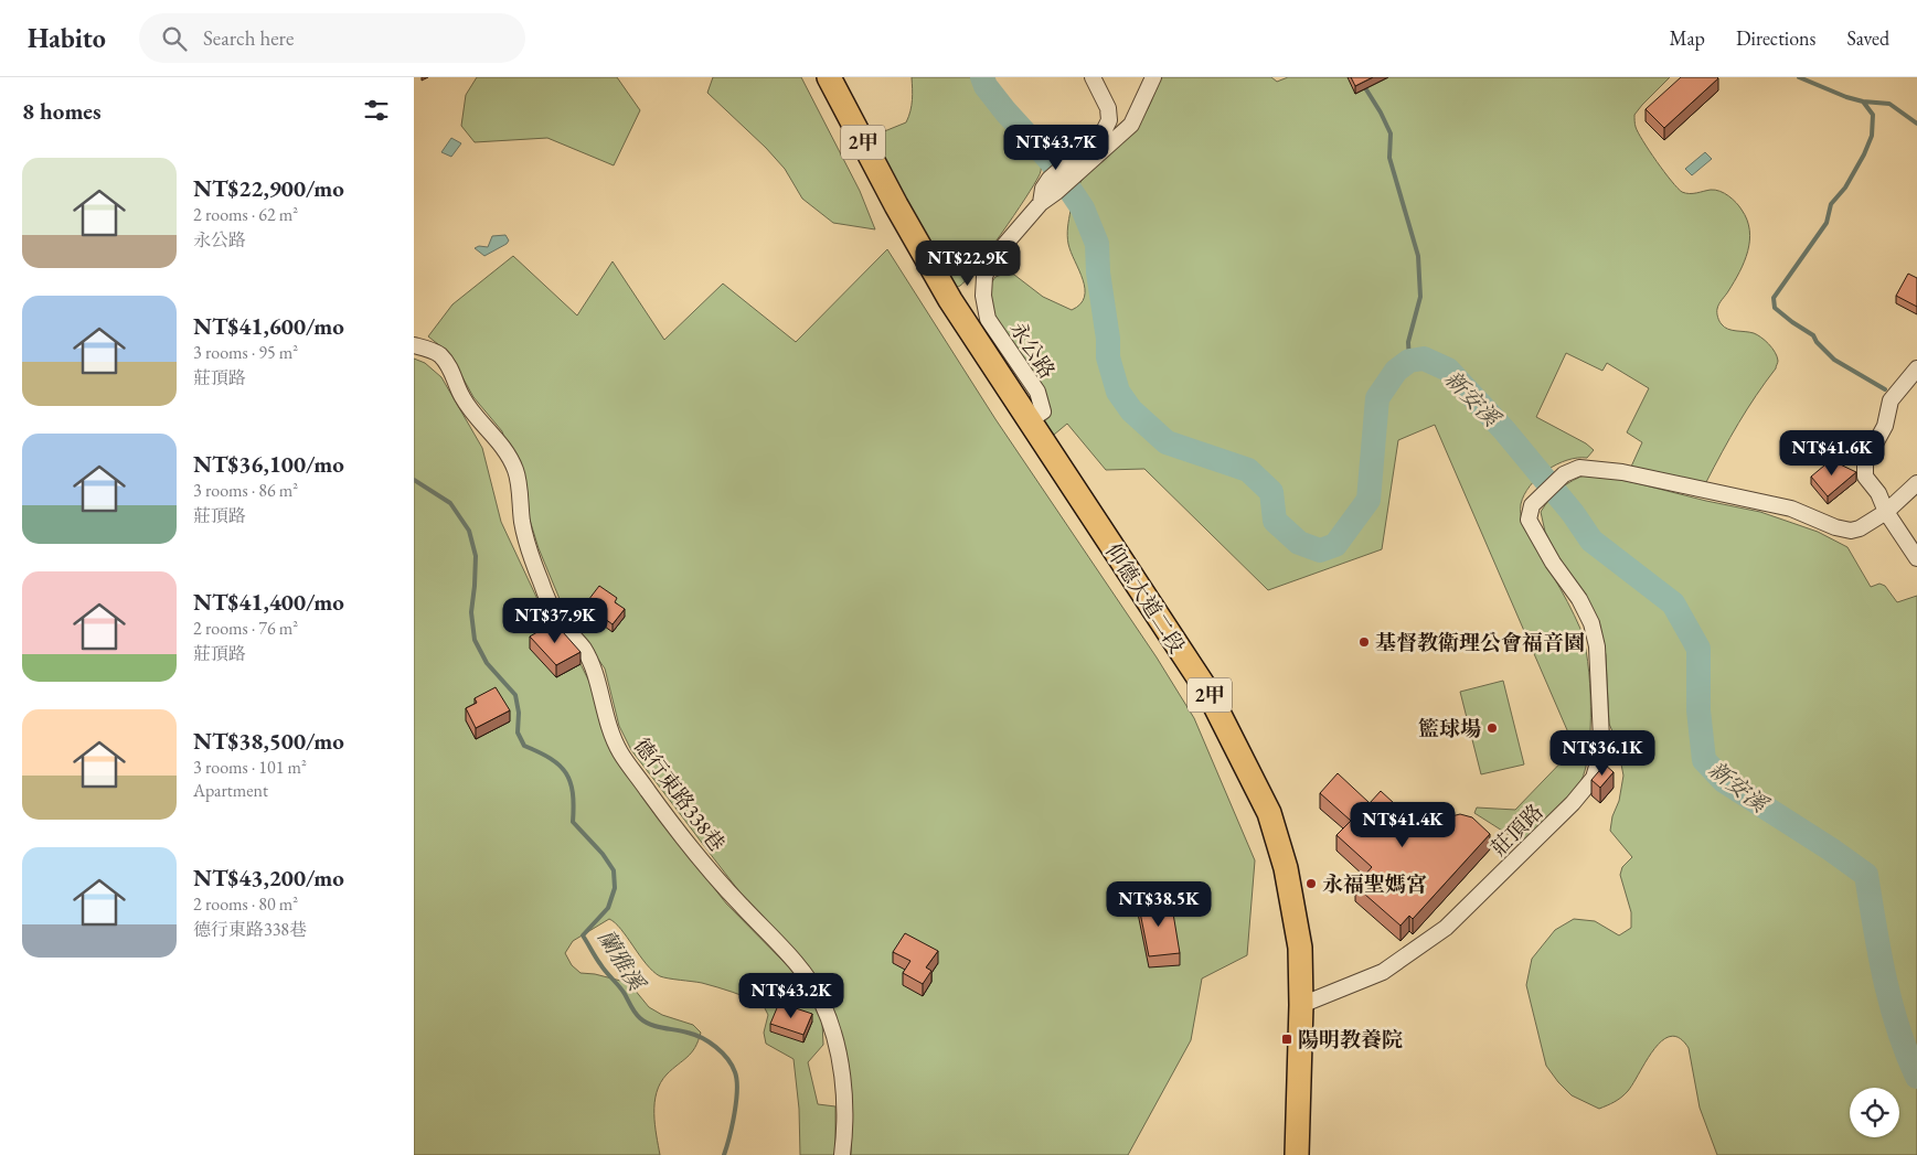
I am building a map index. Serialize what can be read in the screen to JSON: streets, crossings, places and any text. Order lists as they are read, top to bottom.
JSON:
{
  "streets": {
    "main road": ["2甲", "仰德大道二段"],
    "street": ["永公路", "德行東路338巷", "莊頂路"]
  },
  "crossings": [
    ["永公路", "仰德大道二段"],
    ["仰德大道二段", "莊頂路"]
  ],
  "water": ["新安溪", "蘭雅溪"],
  "places": {
    "other": ["基督教衛理公會福音園", "籃球場", "永福聖媽宮"],
    "transit": ["陽明教養院"]
  },
  "page": {
    "header": "Habito",
    "search": "Search here",
    "nav": ["Map", "Directions", "Saved"],
    "heading": "8 homes",
    "price": [
      "NT$43.7K",
      "NT$22.9K",
      "NT$41.6K",
      "NT$37.9K",
      "NT$36.1K",
      "NT$41.4K",
      "NT$38.5K",
      "NT$43.2K"
    ],
    "list": [
      {
        "name": "NT$22,900/mo",
        "note": "2 rooms · 62 m² · 永公路"
      },
      {
        "name": "NT$41,600/mo",
        "note": "3 rooms · 95 m² · 莊頂路"
      },
      {
        "name": "NT$36,100/mo",
        "note": "3 rooms · 86 m² · 莊頂路"
      },
      {
        "name": "NT$41,400/mo",
        "note": "2 rooms · 76 m² · 莊頂路"
      },
      {
        "name": "NT$38,500/mo",
        "note": "3 rooms · 101 m² · Apartment"
      },
      {
        "name": "NT$43,200/mo",
        "note": "2 rooms · 80 m² · 德行東路338巷"
      }
    ]
  }
}
